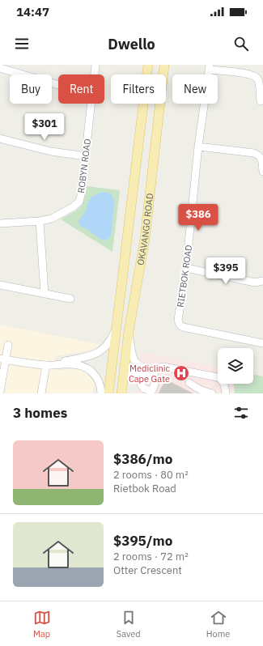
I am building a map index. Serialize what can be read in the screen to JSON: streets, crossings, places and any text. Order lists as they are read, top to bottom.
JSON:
{
  "streets": {
    "main road": ["OKAVANGO ROAD"],
    "street": ["ROBYN ROAD", "RIETBOK ROAD"]
  },
  "places": {
    "hospital": ["Mediclinic Cape Gate"]
  },
  "page": {
    "status": "14:47",
    "header": "Dwello",
    "chip": [
      "Buy",
      "Rent",
      "Filters",
      "New"
    ],
    "price": ["$301", "$386", "$395"],
    "heading": "3 homes",
    "list": [
      {
        "name": "$386/mo",
        "note": "2 rooms · 80 m² · Rietbok Road"
      },
      {
        "name": "$395/mo",
        "note": "2 rooms · 72 m² · Otter Crescent"
      }
    ],
    "tabs": ["Map", "Saved", "Home"]
  }
}
